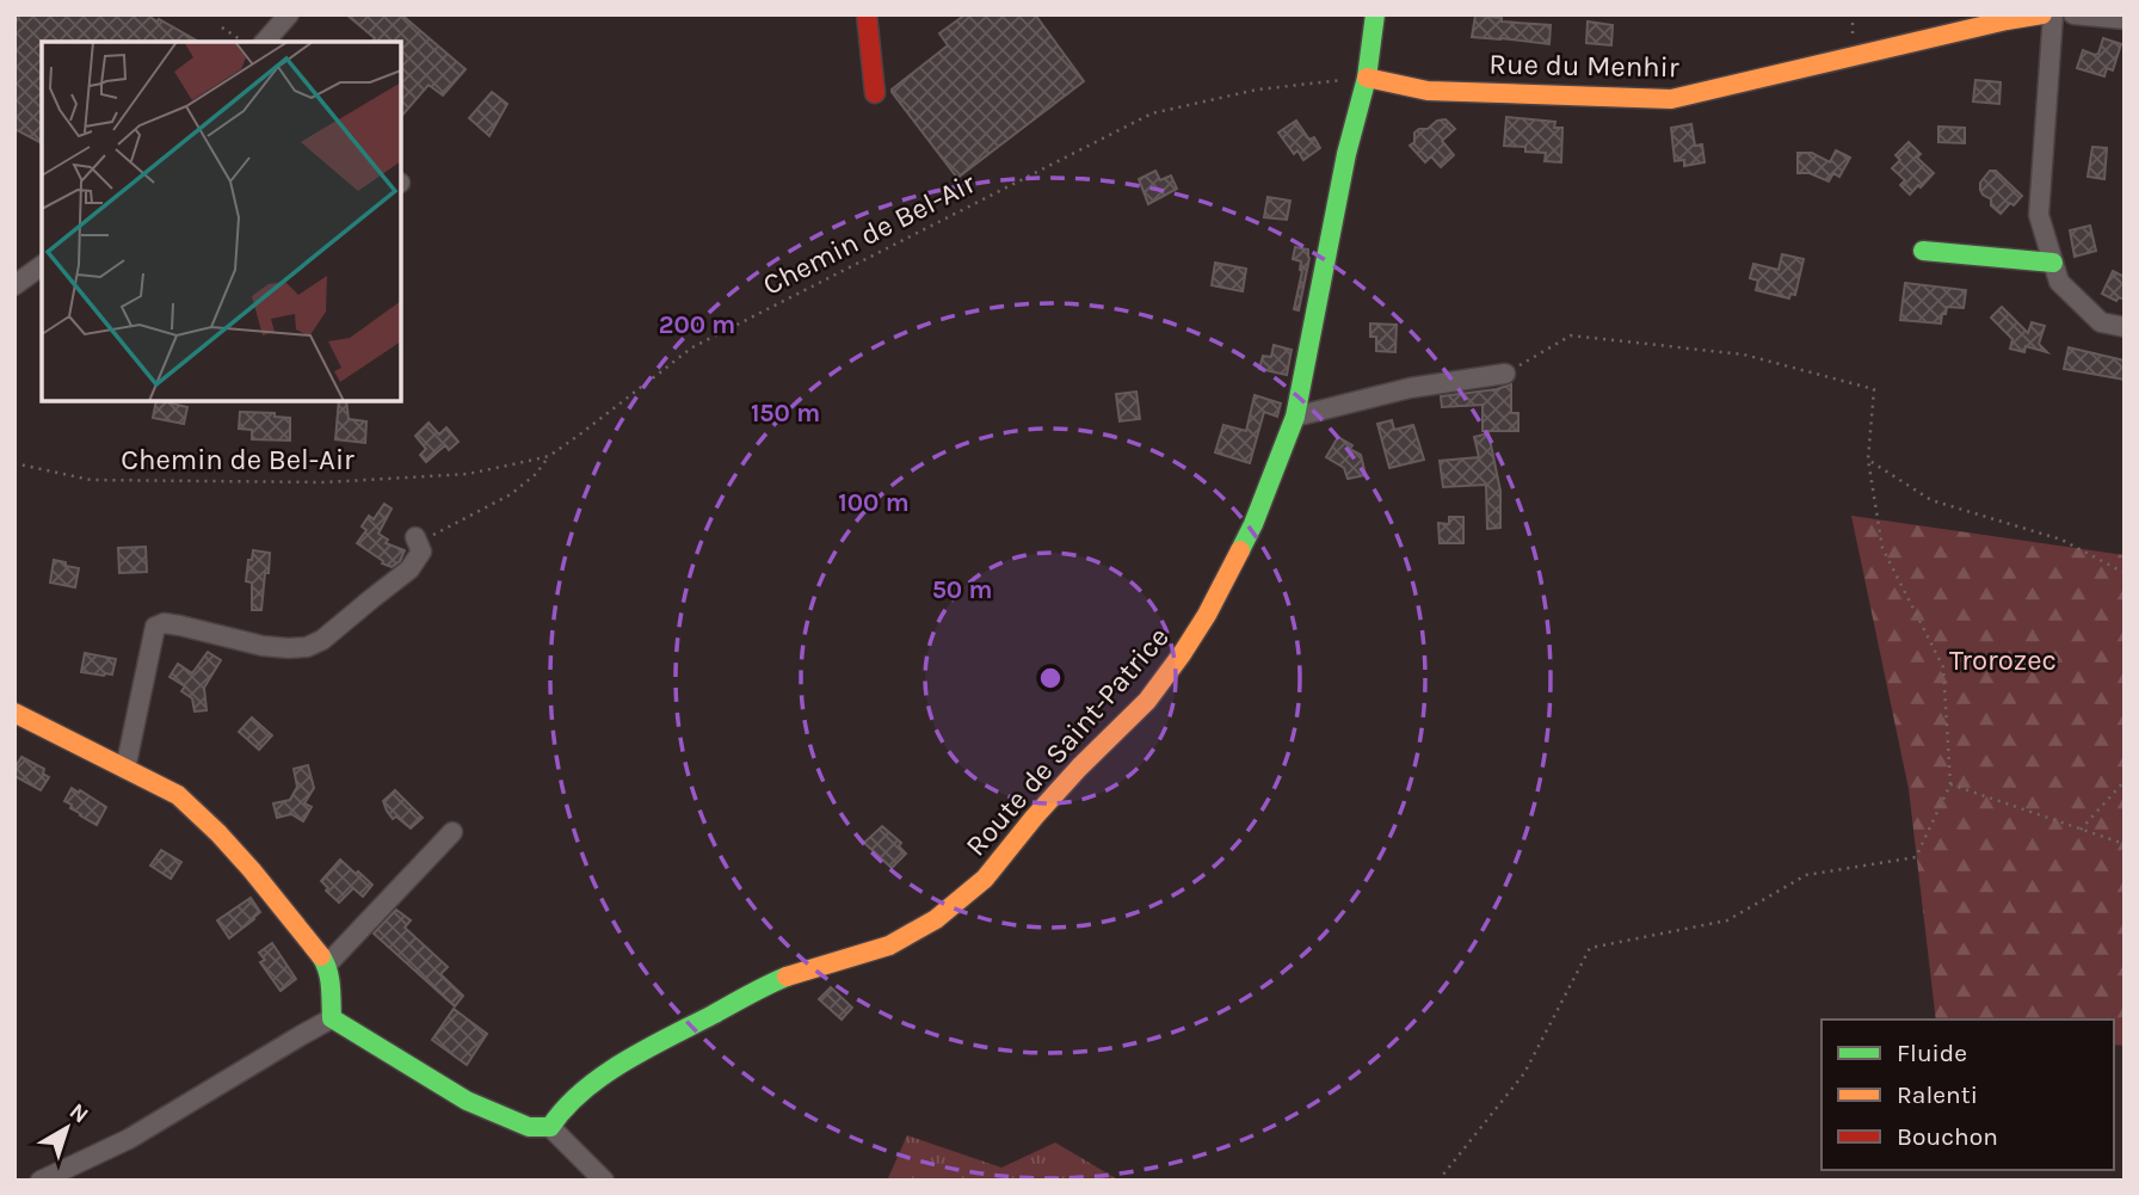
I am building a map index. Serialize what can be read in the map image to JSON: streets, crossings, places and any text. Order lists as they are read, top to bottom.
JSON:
{
  "streets": {
    "street": ["Rue du Menhir", "Route de Saint-Patrice"],
    "path": ["Chemin de Bel-Air"]
  },
  "crossings": [
    ["Rue du Menhir", "Chemin de Bel-Air"],
    ["Rue du Menhir", "Route de Saint-Patrice"],
    ["Chemin de Bel-Air", "Route de Saint-Patrice"]
  ],
  "parks": ["Trorozec"],
  "legend": ["Fluide", "Ralenti", "Bouchon"],
  "north": "top right",
  "rings": [
    "200 m",
    "150 m",
    "100 m",
    "50 m"
  ]
}
